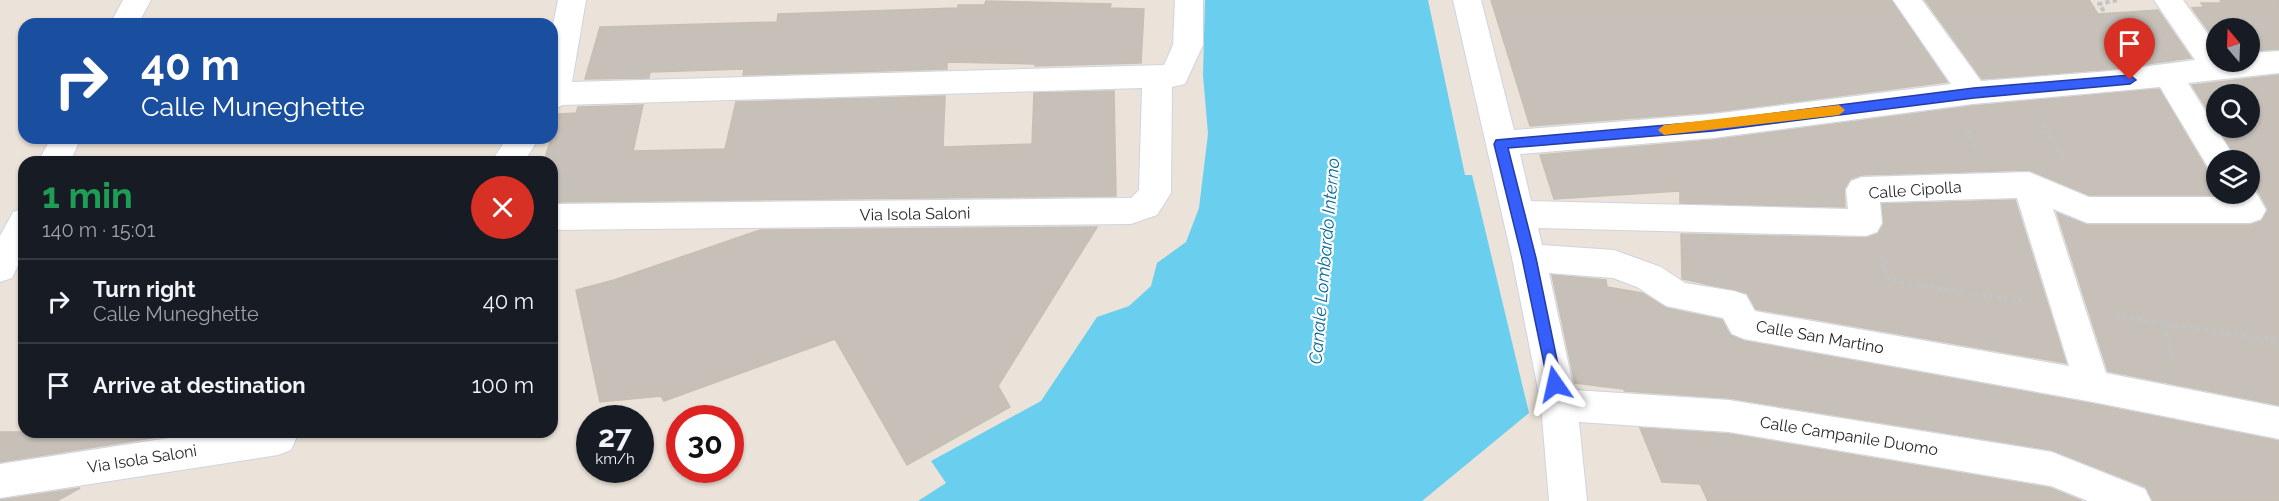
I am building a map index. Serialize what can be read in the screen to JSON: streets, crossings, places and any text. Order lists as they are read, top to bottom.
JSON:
{
  "streets": {
    "street": [
      "Calle Cipolla",
      "Via Isola Saloni",
      "Calle San Martino",
      "Calle Campanile Duomo"
    ]
  },
  "water": ["Canale Lombardo Interno"],
  "north": "top",
  "page": {
    "turn": ["40 m", "Calle Muneghette"],
    "heading": ["1 min", "140 m · 15:01"],
    "list": [
      {
        "name": "Turn right",
        "note": "Calle Muneghette",
        "value": "40 m"
      },
      {
        "name": "Arrive at destination",
        "value": "100 m"
      }
    ],
    "speed": "27 km/h",
    "limit": "30"
  }
}
